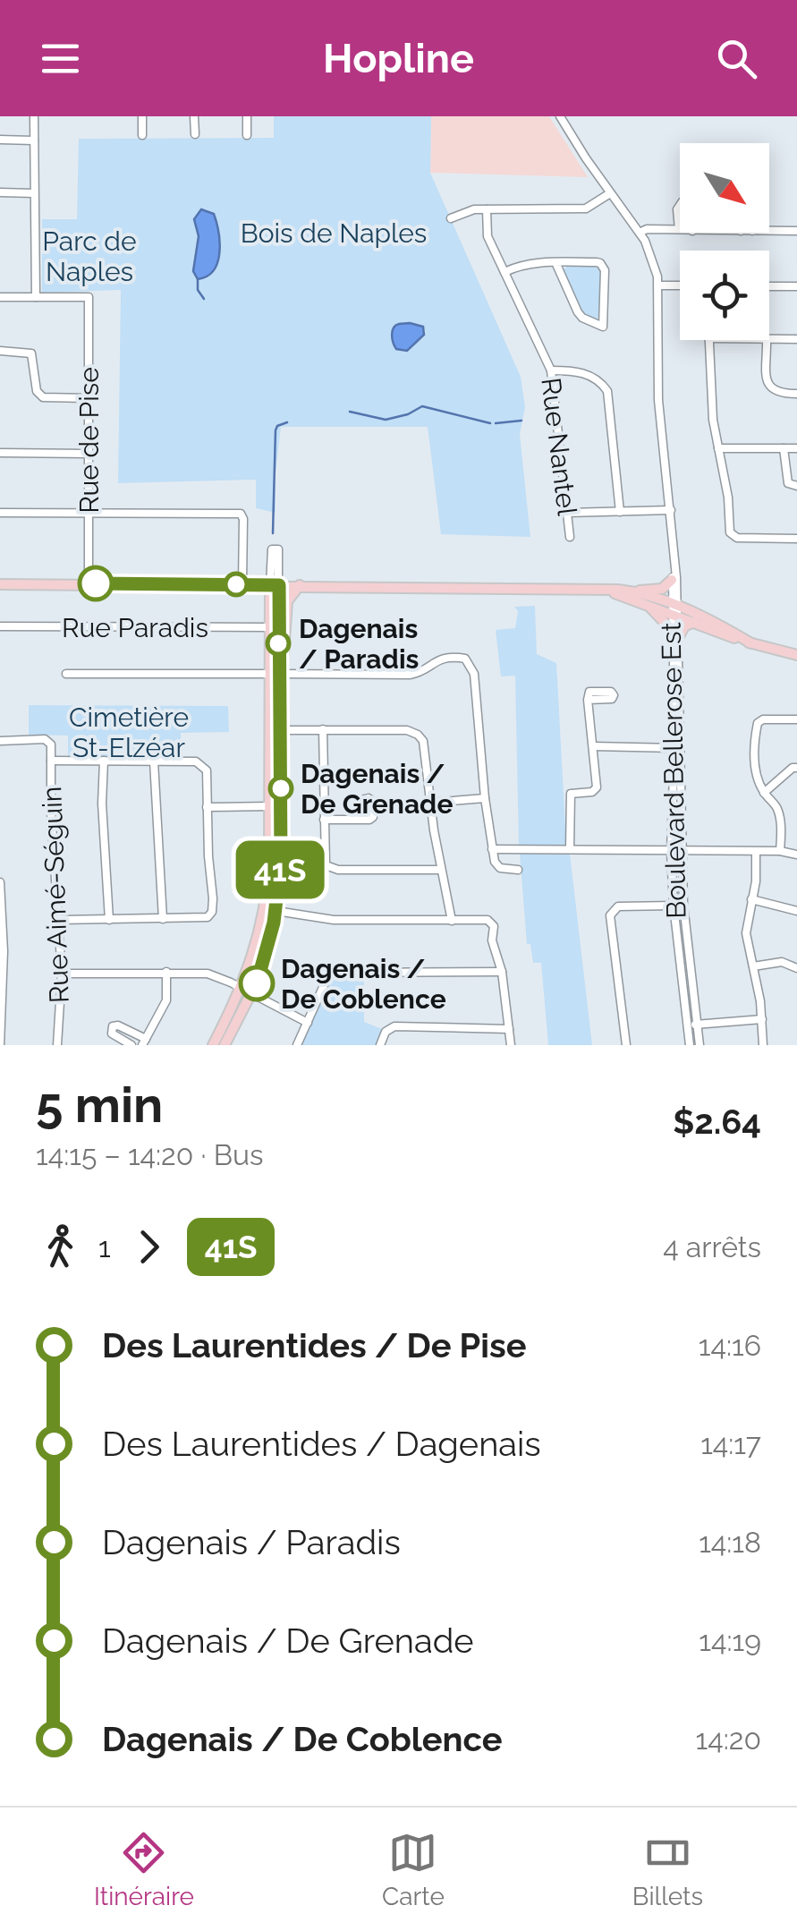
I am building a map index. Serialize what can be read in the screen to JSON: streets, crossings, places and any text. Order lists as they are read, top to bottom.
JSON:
{
  "streets": {
    "street": [
      "Rue de Pise",
      "Rue Nantel",
      "Rue Paradis",
      "Boulevard Bellerose Est",
      "Rue Aimé-Séguin"
    ]
  },
  "parks": ["Bois de Naples", "Parc de Naples", "Cimetière St-Elzéar"],
  "places": ["Dagenais / Paradis", "Dagenais / De Grenade", "Dagenais / De Coblence"],
  "lines": ["bus line 41S"],
  "north": "bottom right",
  "page": {
    "header": "Hopline",
    "on_map": "41S",
    "heading": ["5 min", "14:15 – 14:20 · Bus", "$2.64"],
    "legs": ["1", "41S", "4 arrêts"],
    "list": [
      {
        "name": "Des Laurentides / De Pise",
        "value": "14:16"
      },
      {
        "name": "Des Laurentides / Dagenais",
        "value": "14:17"
      },
      {
        "name": "Dagenais / Paradis",
        "value": "14:18"
      },
      {
        "name": "Dagenais / De Grenade",
        "value": "14:19"
      },
      {
        "name": "Dagenais / De Coblence",
        "value": "14:20"
      }
    ],
    "tabs": ["Itinéraire", "Carte", "Billets"]
  }
}
